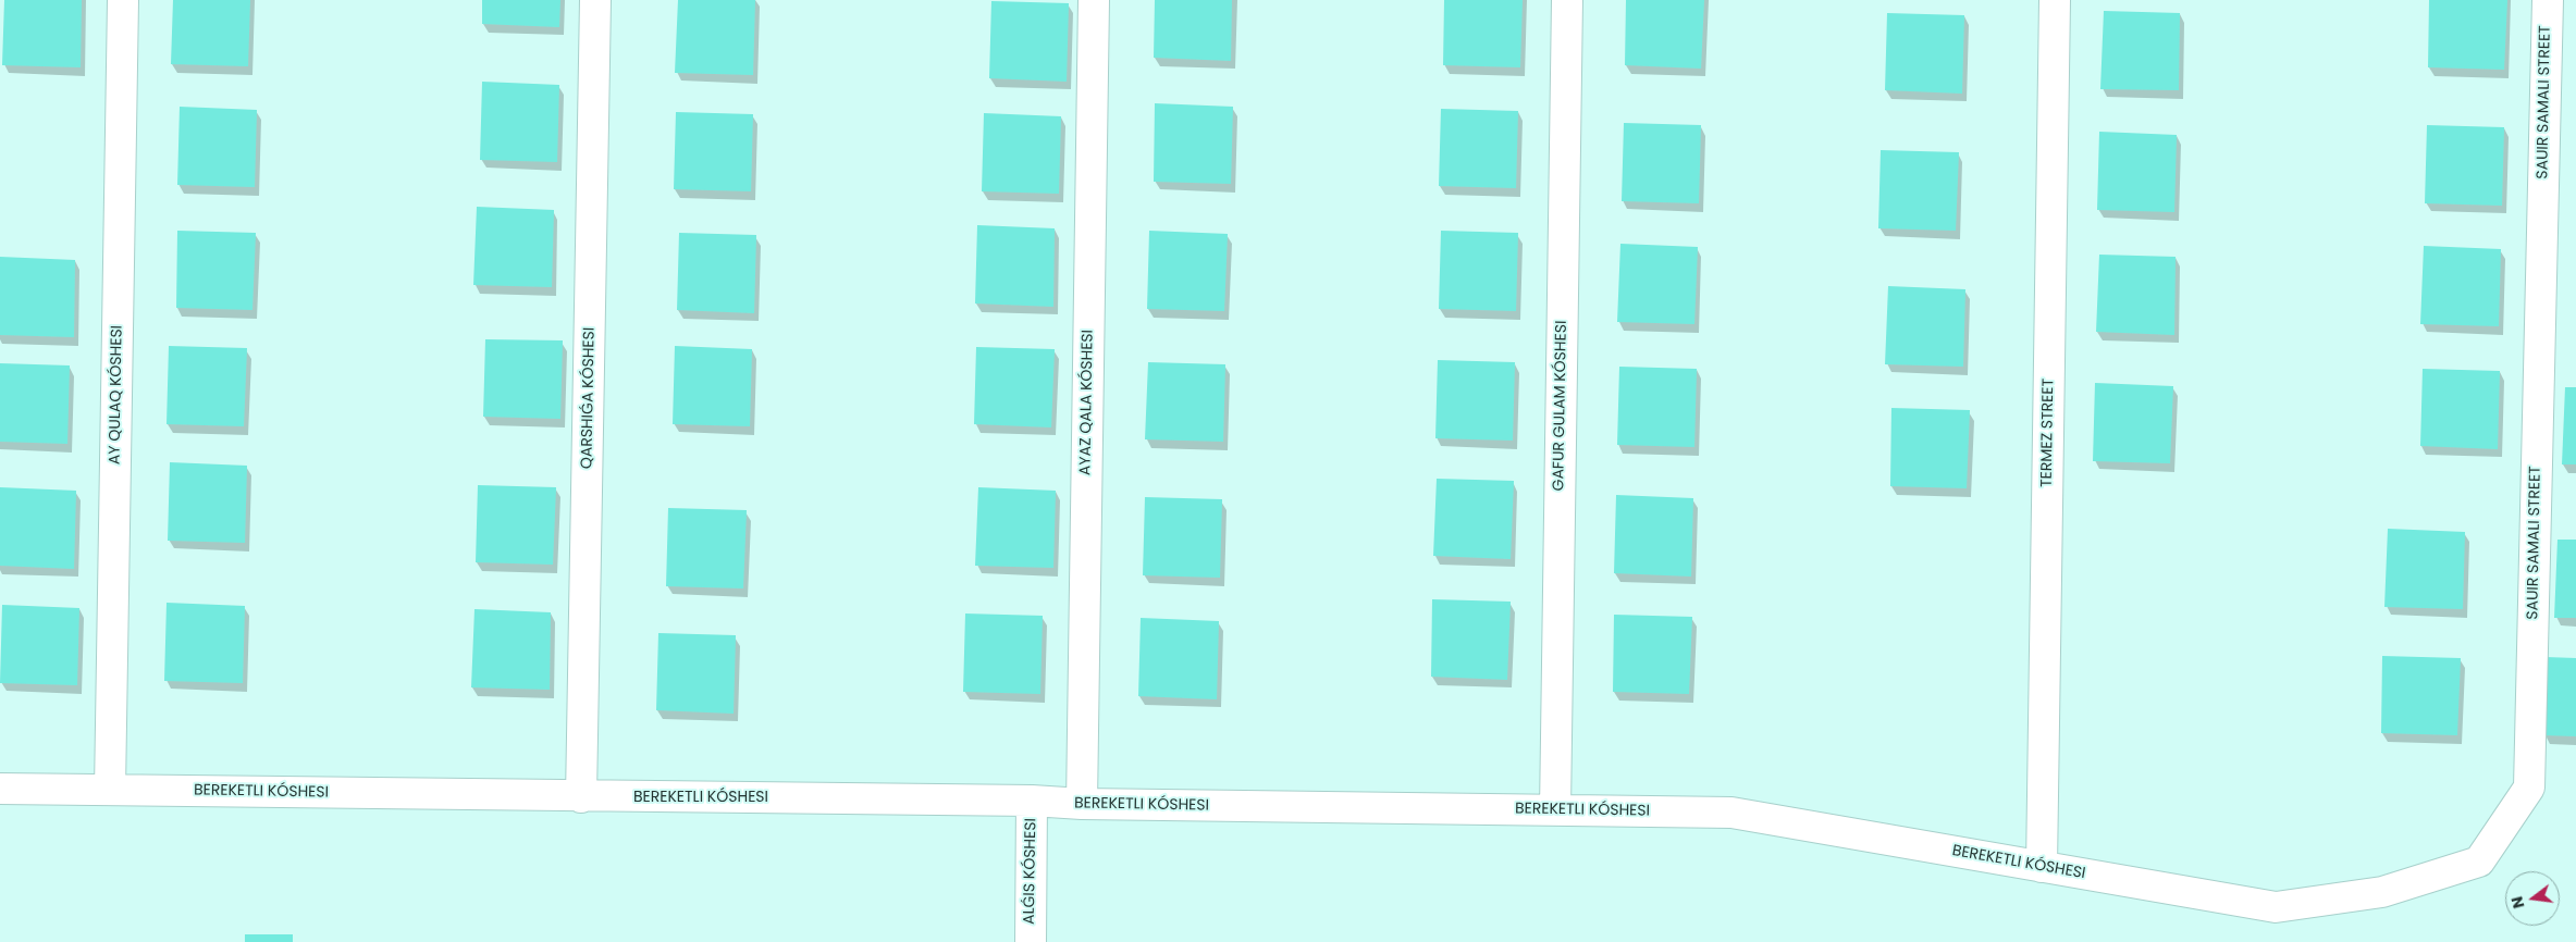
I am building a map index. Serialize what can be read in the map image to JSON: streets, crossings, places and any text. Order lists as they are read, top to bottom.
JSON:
{
  "streets": {
    "street": [
      "AY QULAQ KÓSHESI",
      "AYAZ QALA KÓSHESI",
      "GAFUR GULAM KÓSHESI",
      "TERMEZ STREET",
      "BEREKETLI KÓSHESI"
    ]
  },
  "crossings": [
    ["AY QULAQ KÓSHESI", "BEREKETLI KÓSHESI"],
    ["AYAZ QALA KÓSHESI", "BEREKETLI KÓSHESI"],
    ["GAFUR GULAM KÓSHESI", "BEREKETLI KÓSHESI"],
    ["TERMEZ STREET", "BEREKETLI KÓSHESI"]
  ],
  "north": "left"
}
